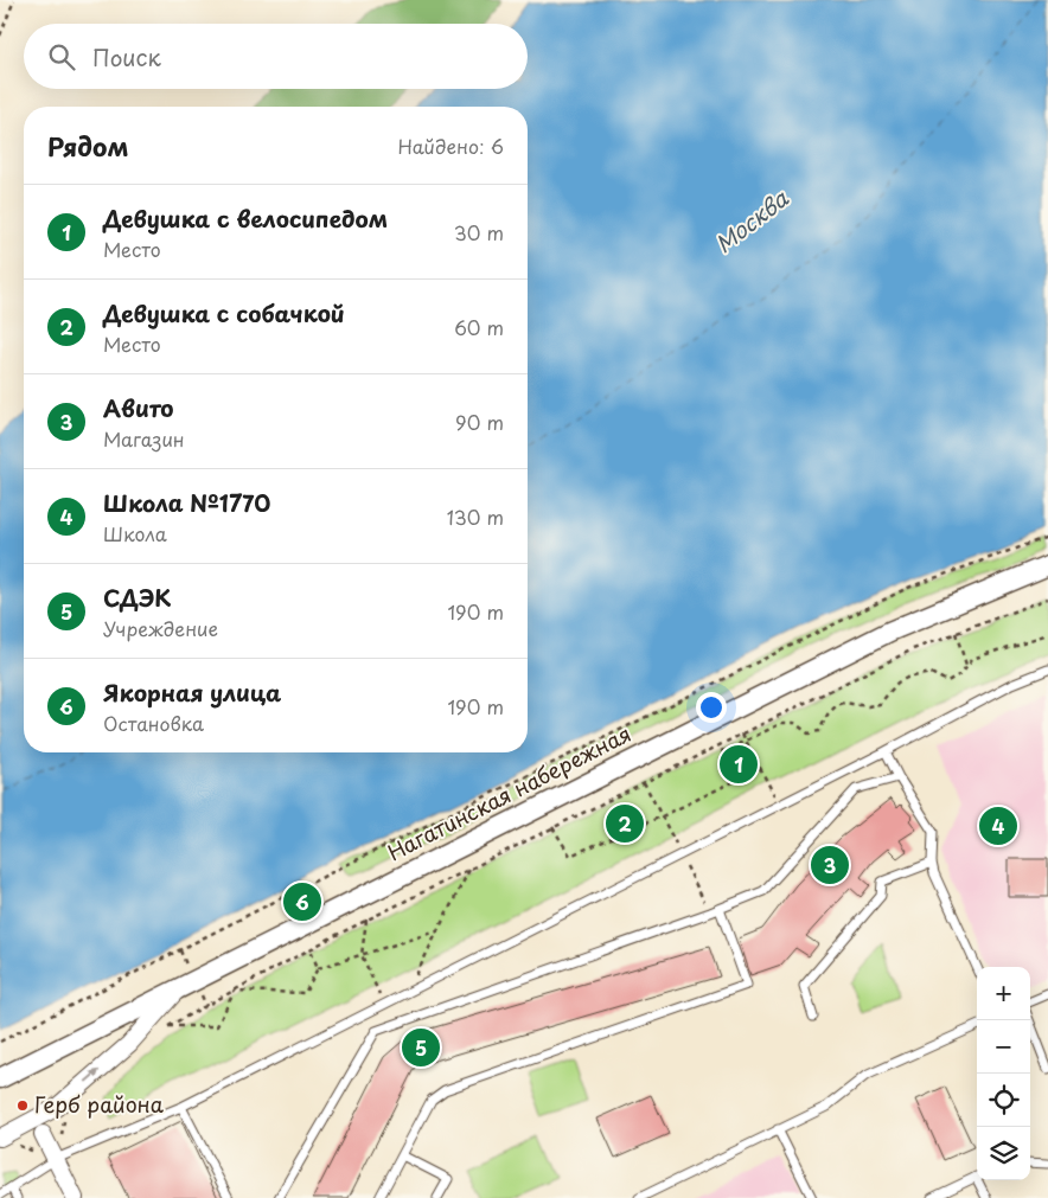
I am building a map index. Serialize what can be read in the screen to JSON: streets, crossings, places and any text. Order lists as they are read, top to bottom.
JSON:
{
  "streets": {
    "street": ["Нагатинская набережная"]
  },
  "water": ["Москва"],
  "places": ["Герб района"],
  "page": {
    "search": "Поиск",
    "heading": ["Рядом", "Найдено: 6"],
    "list": [
      {
        "mark": "1",
        "name": "Девушка с велосипедом",
        "note": "Место",
        "value": "30 m"
      },
      {
        "mark": "2",
        "name": "Девушка с собачкой",
        "note": "Место",
        "value": "60 m"
      },
      {
        "mark": "3",
        "name": "Авито",
        "note": "Магазин",
        "value": "90 m"
      },
      {
        "mark": "4",
        "name": "Школа №1770",
        "note": "Школа",
        "value": "130 m"
      },
      {
        "mark": "5",
        "name": "СДЭК",
        "note": "Учреждение",
        "value": "190 m"
      },
      {
        "mark": "6",
        "name": "Якорная улица",
        "note": "Остановка",
        "value": "190 m"
      }
    ],
    "pins": [
      "1",
      "2",
      "4",
      "3",
      "6",
      "5"
    ],
    "map_buttons": ["+", "−"]
  }
}
